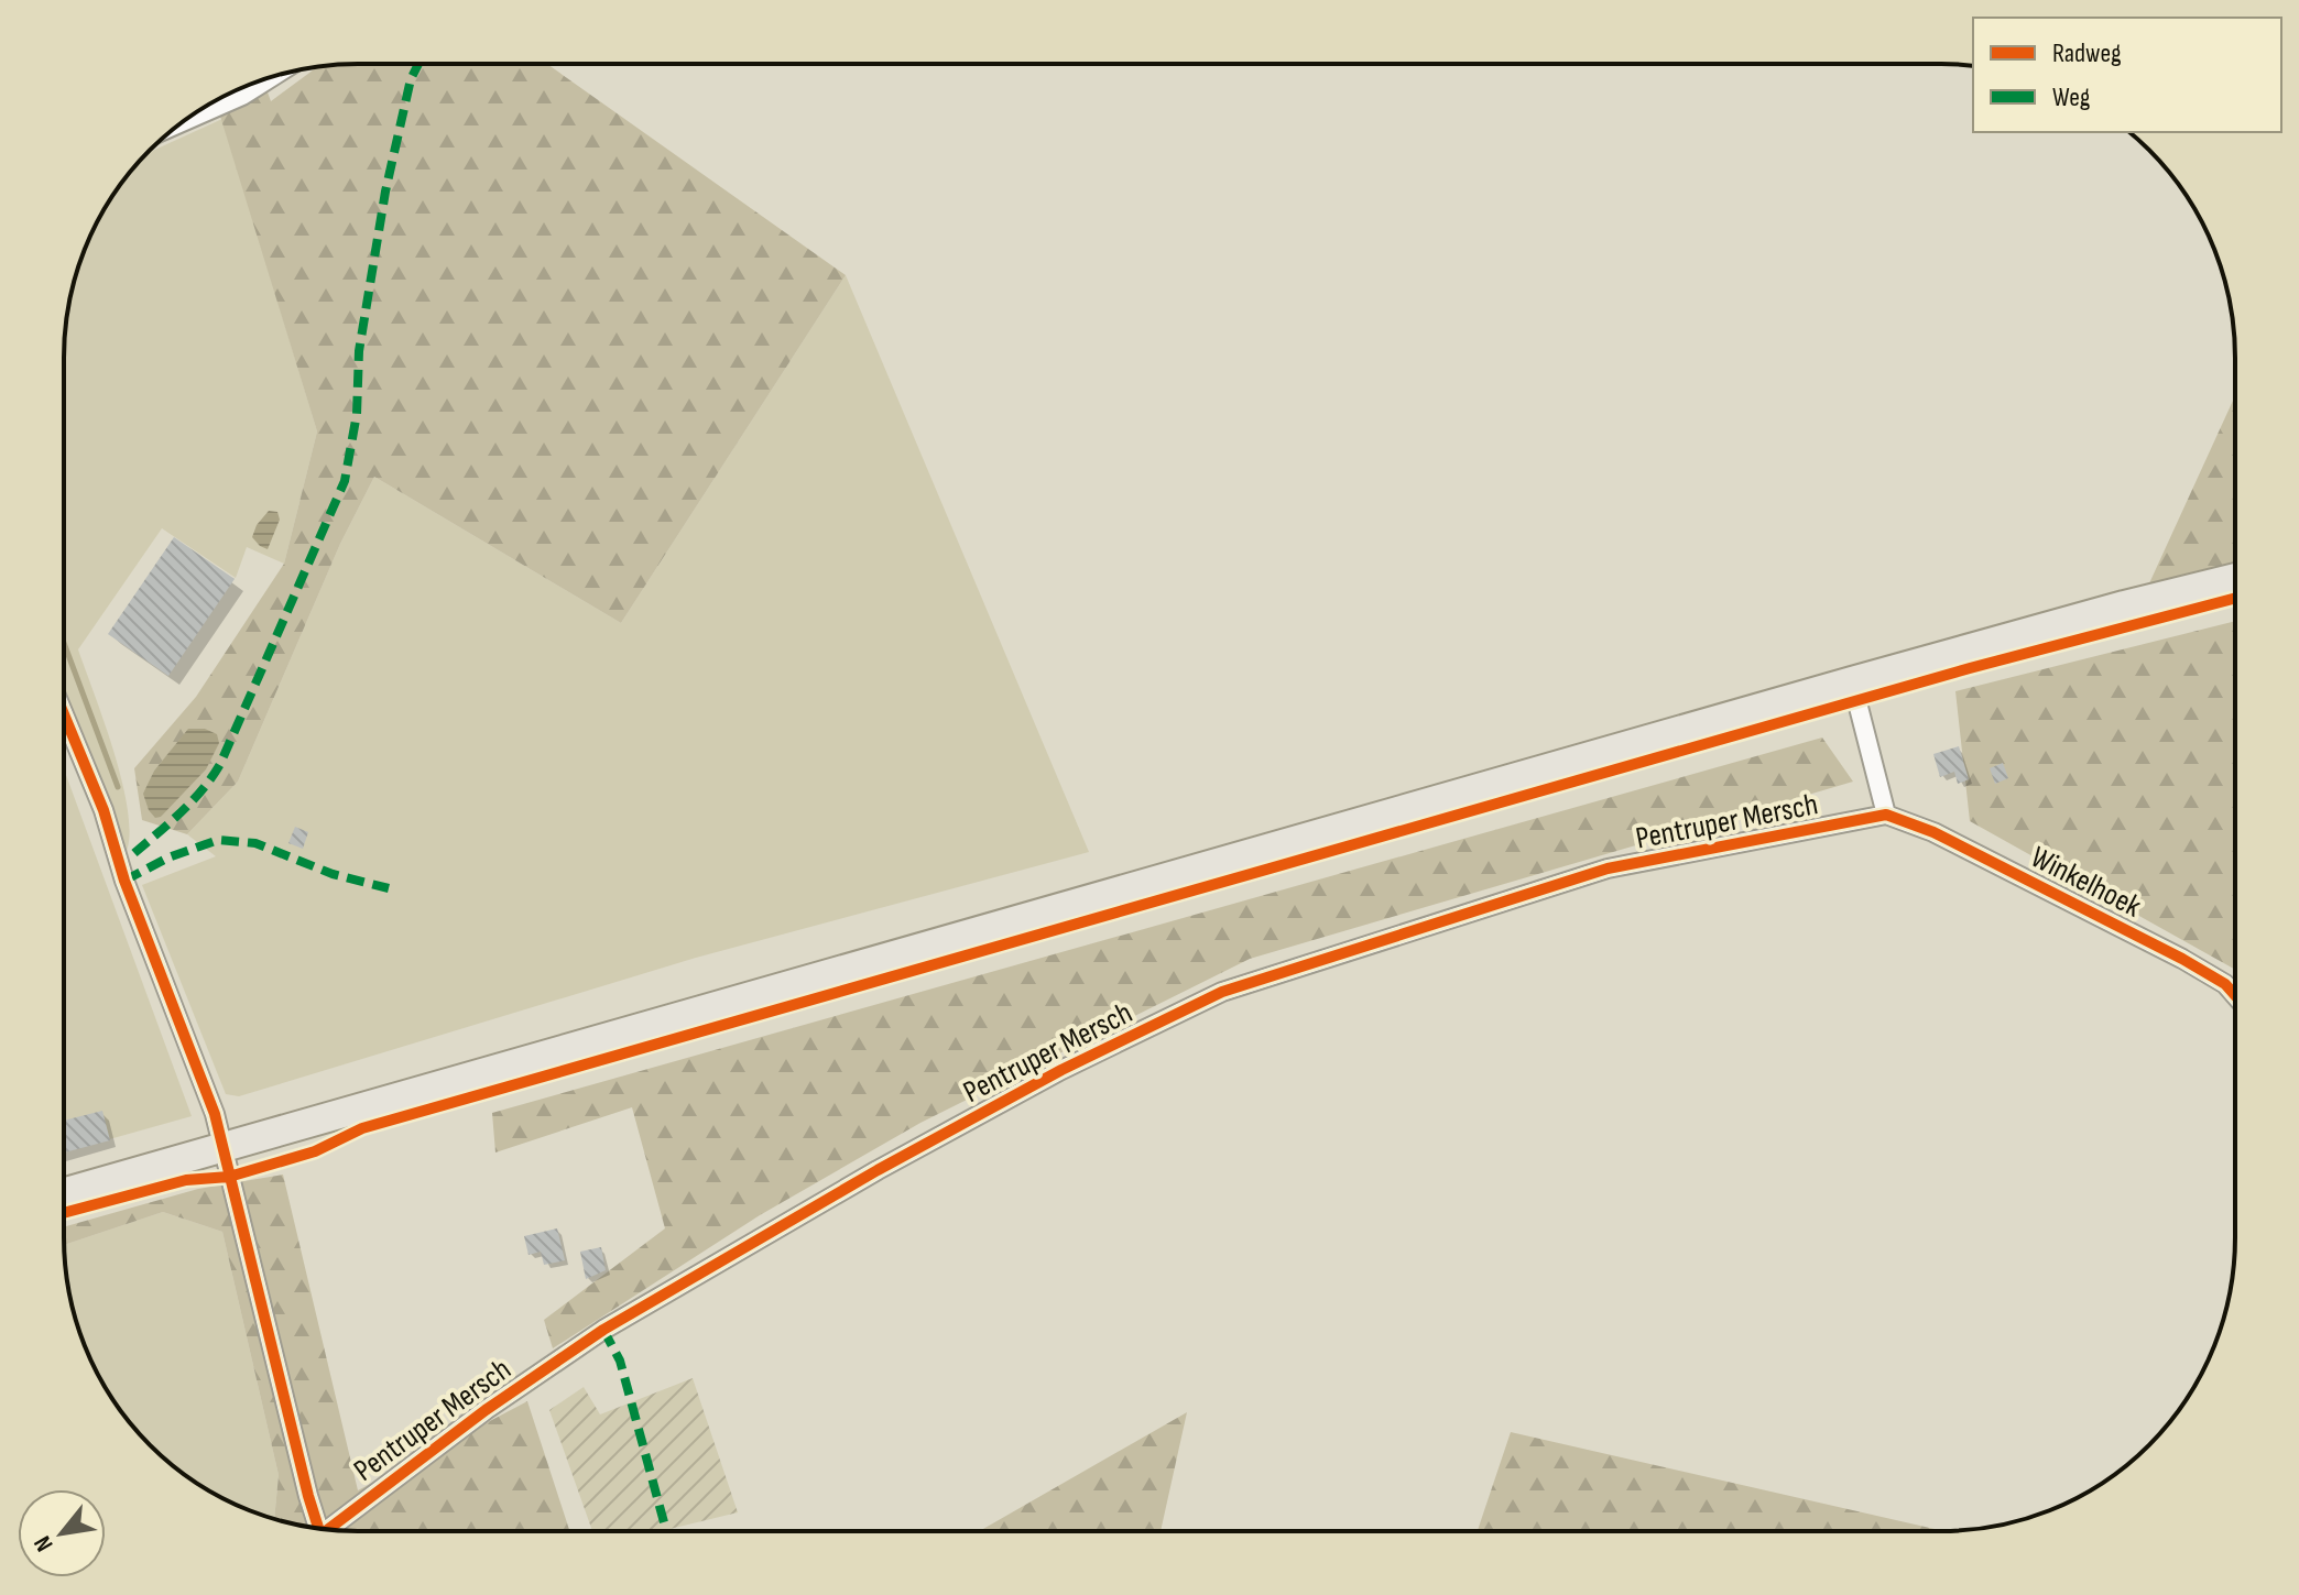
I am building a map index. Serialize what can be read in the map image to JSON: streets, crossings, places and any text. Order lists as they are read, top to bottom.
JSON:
{
  "streets": {
    "street": ["Pentruper Mersch", "Winkelhoek"]
  },
  "crossings": [
    ["Pentruper Mersch", "Winkelhoek"]
  ],
  "legend": ["Radweg", "Weg"],
  "north": "bottom left"
}
